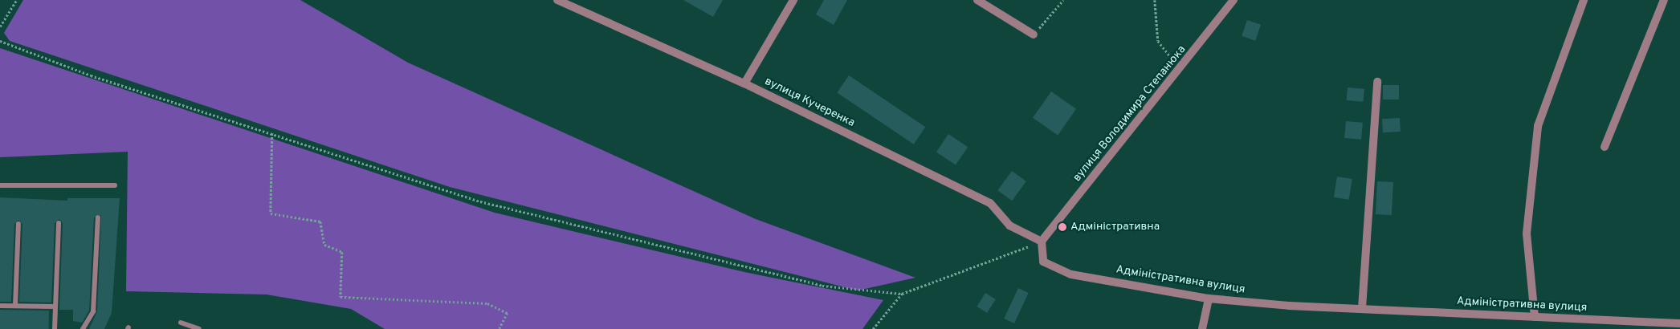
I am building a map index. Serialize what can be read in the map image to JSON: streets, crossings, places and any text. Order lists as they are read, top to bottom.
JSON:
{
  "streets": {
    "street": ["вулиця Кучеренка", "вулиця Володимира Степанюка", "Адміністративна вулиця"]
  },
  "crossings": [
    ["вулиця Кучеренка", "вулиця Володимира Степанюка"],
    ["вулиця Кучеренка", "Адміністративна вулиця"],
    ["вулиця Володимира Степанюка", "Адміністративна вулиця"]
  ],
  "places": ["Адміністративна"]
}
